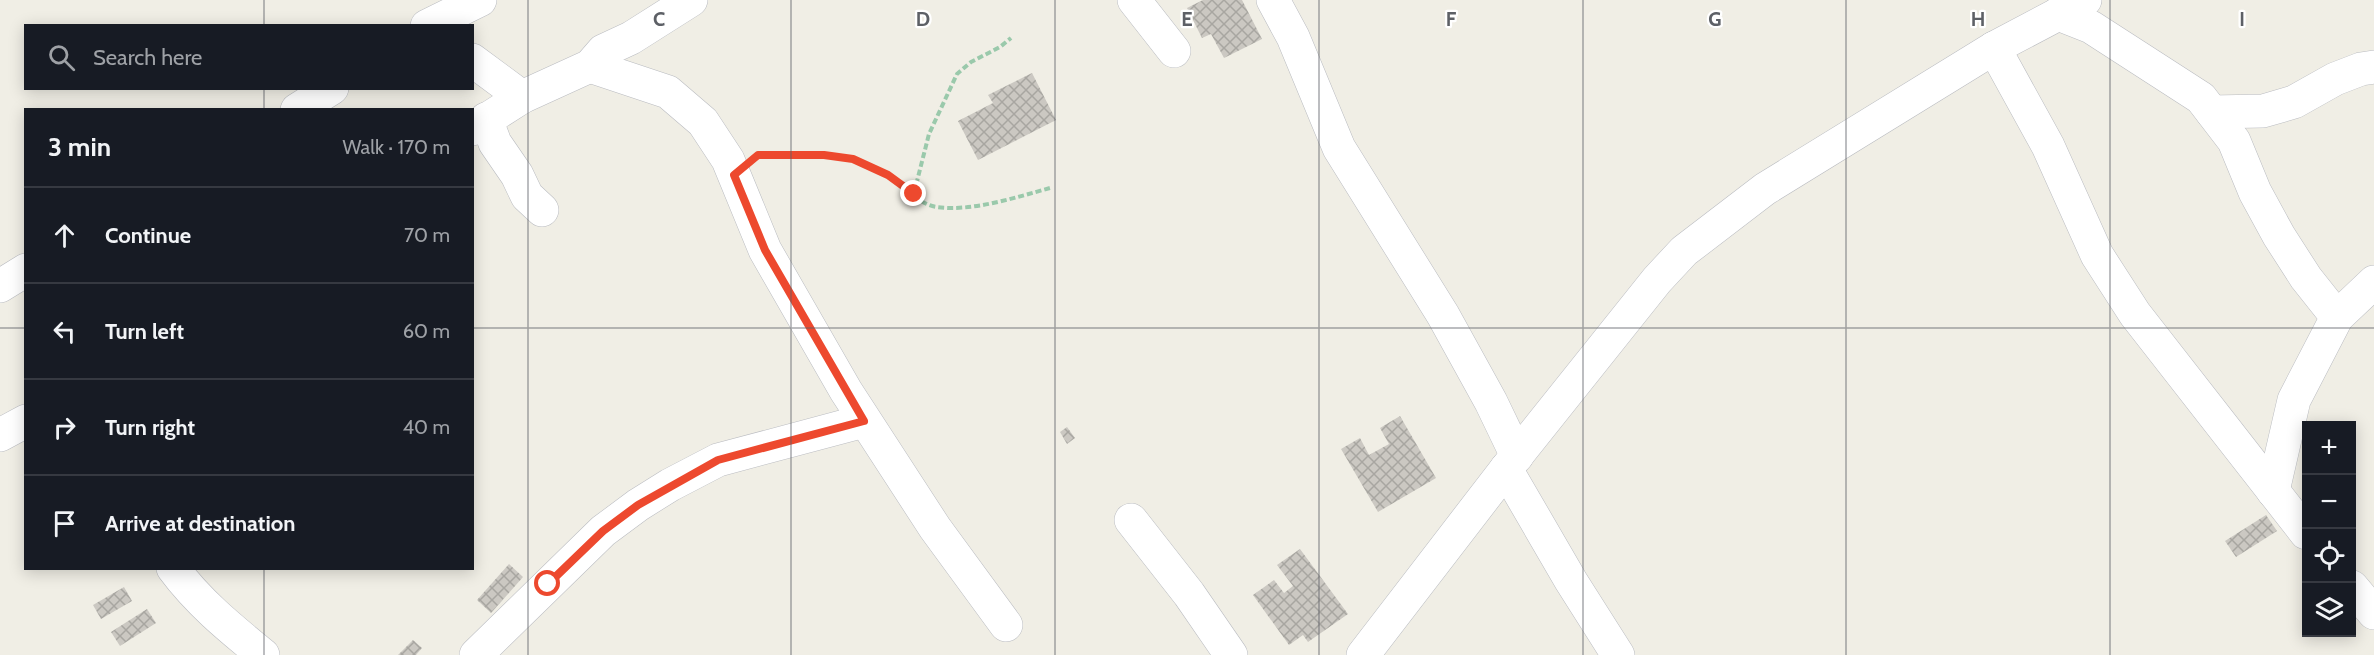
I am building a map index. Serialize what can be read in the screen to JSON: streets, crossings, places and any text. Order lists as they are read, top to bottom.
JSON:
{
  "page": {
    "search": "Search here",
    "heading": ["3 min", "Walk · 170 m"],
    "list": [
      ["Continue", "70 m"],
      ["Turn left", "60 m"],
      ["Turn right", "40 m"],
      "Arrive at destination"
    ],
    "map_buttons": ["+", "−"]
  },
  "grid": {
    "columns": [
      "C",
      "D",
      "E",
      "F",
      "G",
      "H",
      "I"
    ]
  }
}
